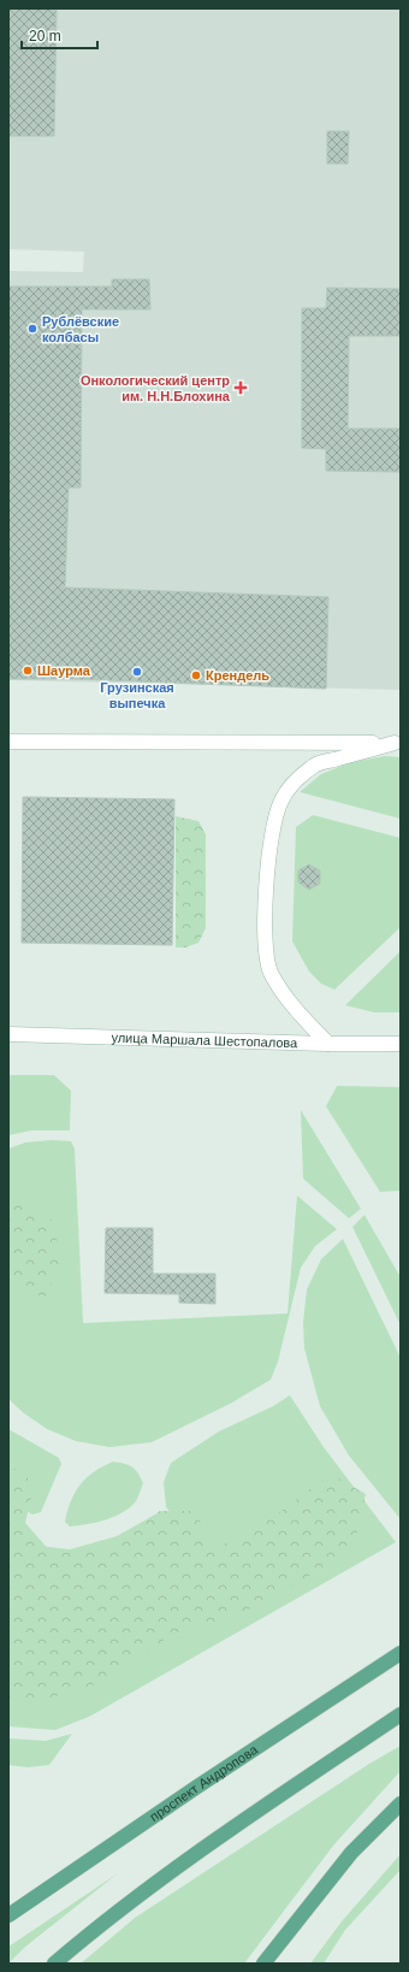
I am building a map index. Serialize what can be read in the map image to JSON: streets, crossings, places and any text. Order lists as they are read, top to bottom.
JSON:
{
  "streets": {
    "main road": ["улица Маршала Шестопалова", "проспект Андропова"]
  },
  "places": {
    "other": [
      "Рублёвские колбасы",
      "Шаурма",
      "Грузинская выпечка",
      "Крендель"
    ],
    "health": ["Онкологический центр им. Н.Н.Блохина"]
  },
  "scale_bar": "20 m"
}
